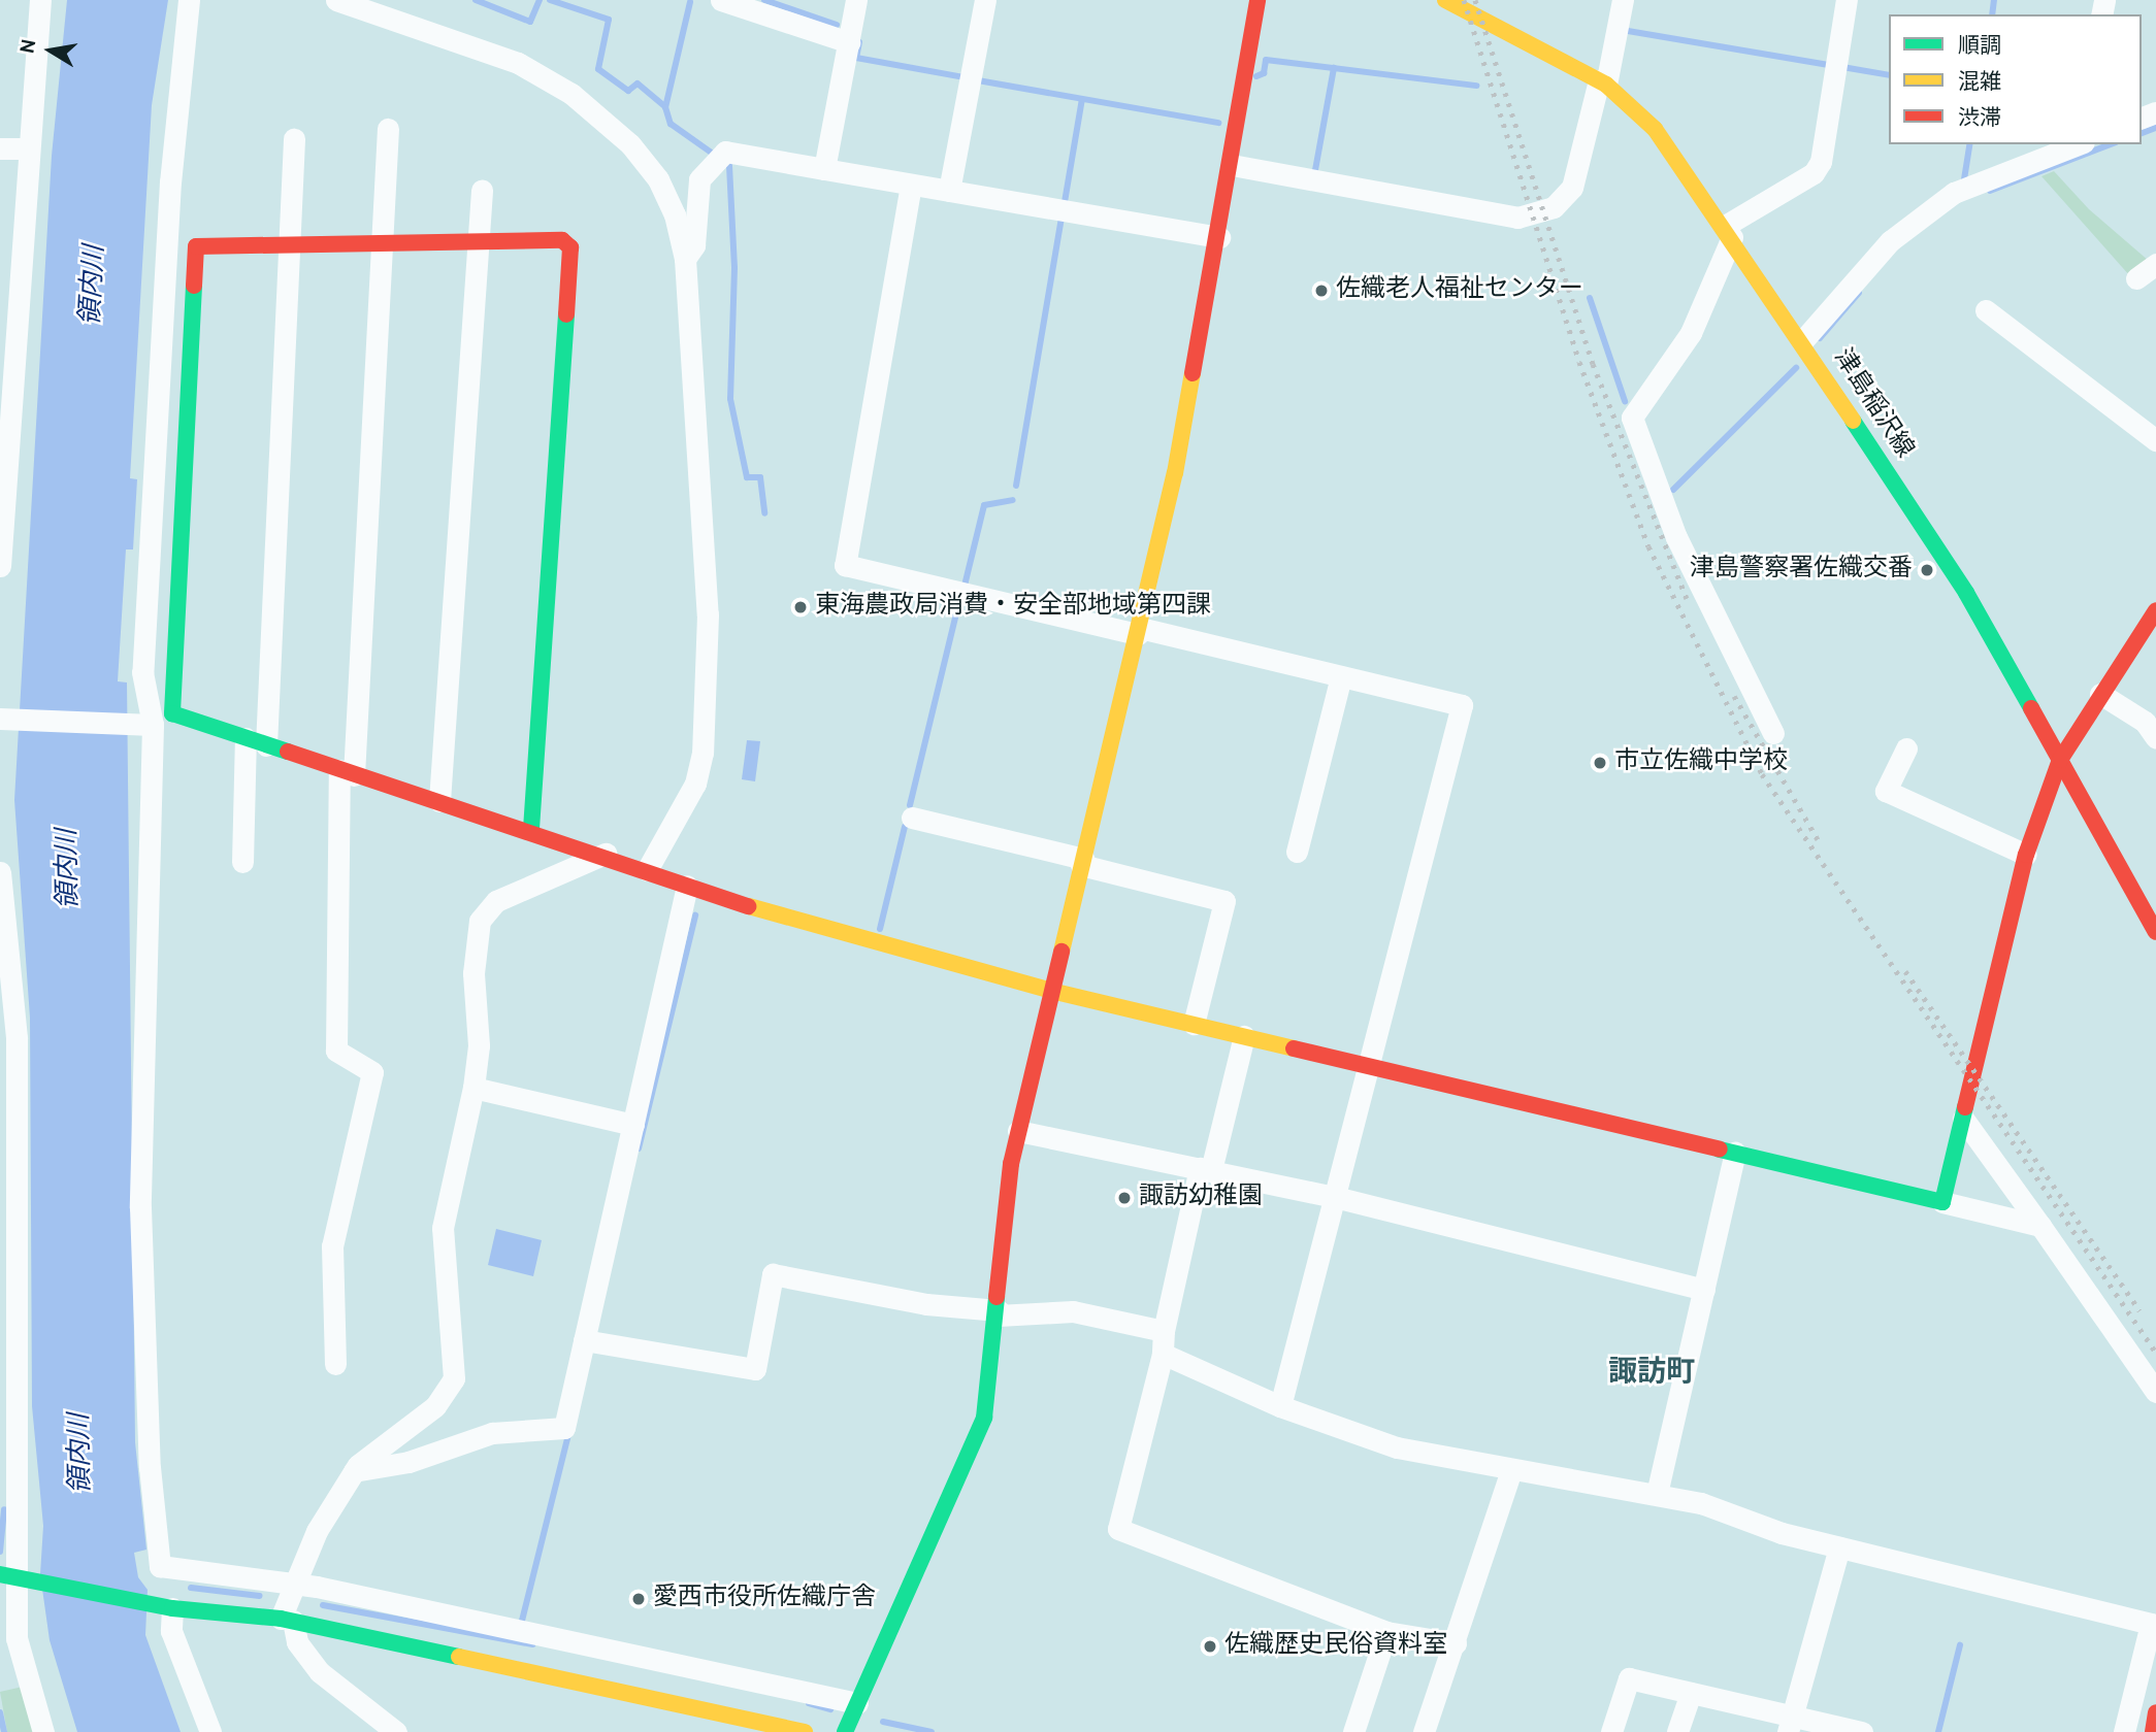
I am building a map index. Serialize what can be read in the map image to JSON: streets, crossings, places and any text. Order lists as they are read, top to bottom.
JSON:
{
  "streets": {
    "street": ["津島稲沢線"]
  },
  "districts": ["諏訪町"],
  "water": ["領内川"],
  "places": [
    "佐織老人福祉センター",
    "津島警察署佐織交番",
    "東海農政局消費・安全部地域第四課",
    "市立佐織中学校",
    "諏訪幼稚園",
    "愛西市役所佐織庁舎",
    "佐織歴史民俗資料室"
  ],
  "legend": ["順調", "混雑", "渋滞"],
  "north": "left"
}
